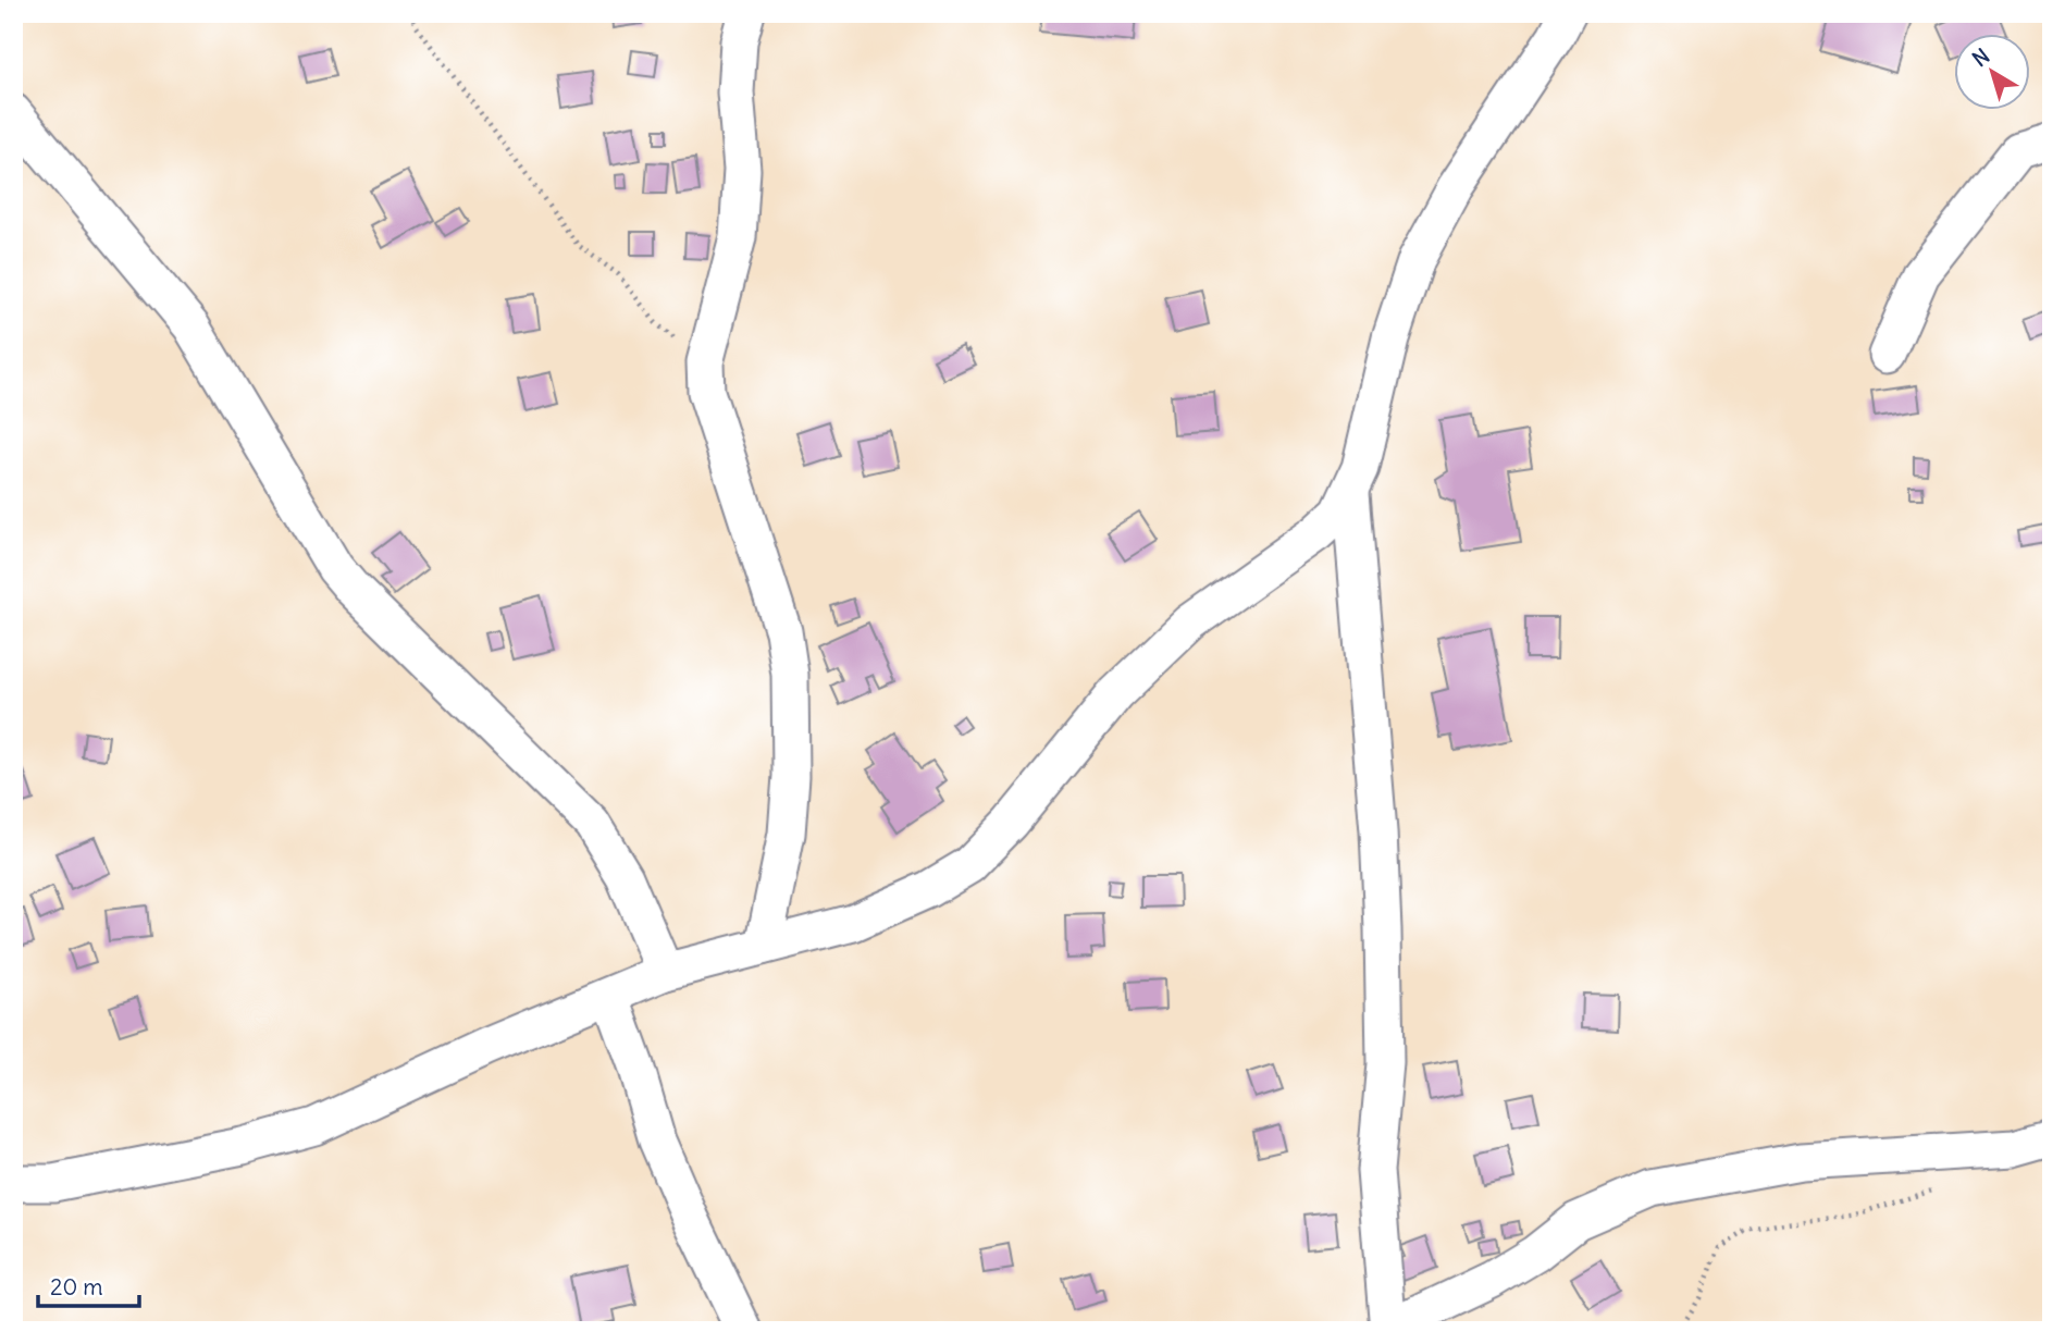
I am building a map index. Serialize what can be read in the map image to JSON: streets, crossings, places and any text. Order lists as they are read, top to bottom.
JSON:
{
  "scale_bar": "20 m",
  "north": "top left"
}
